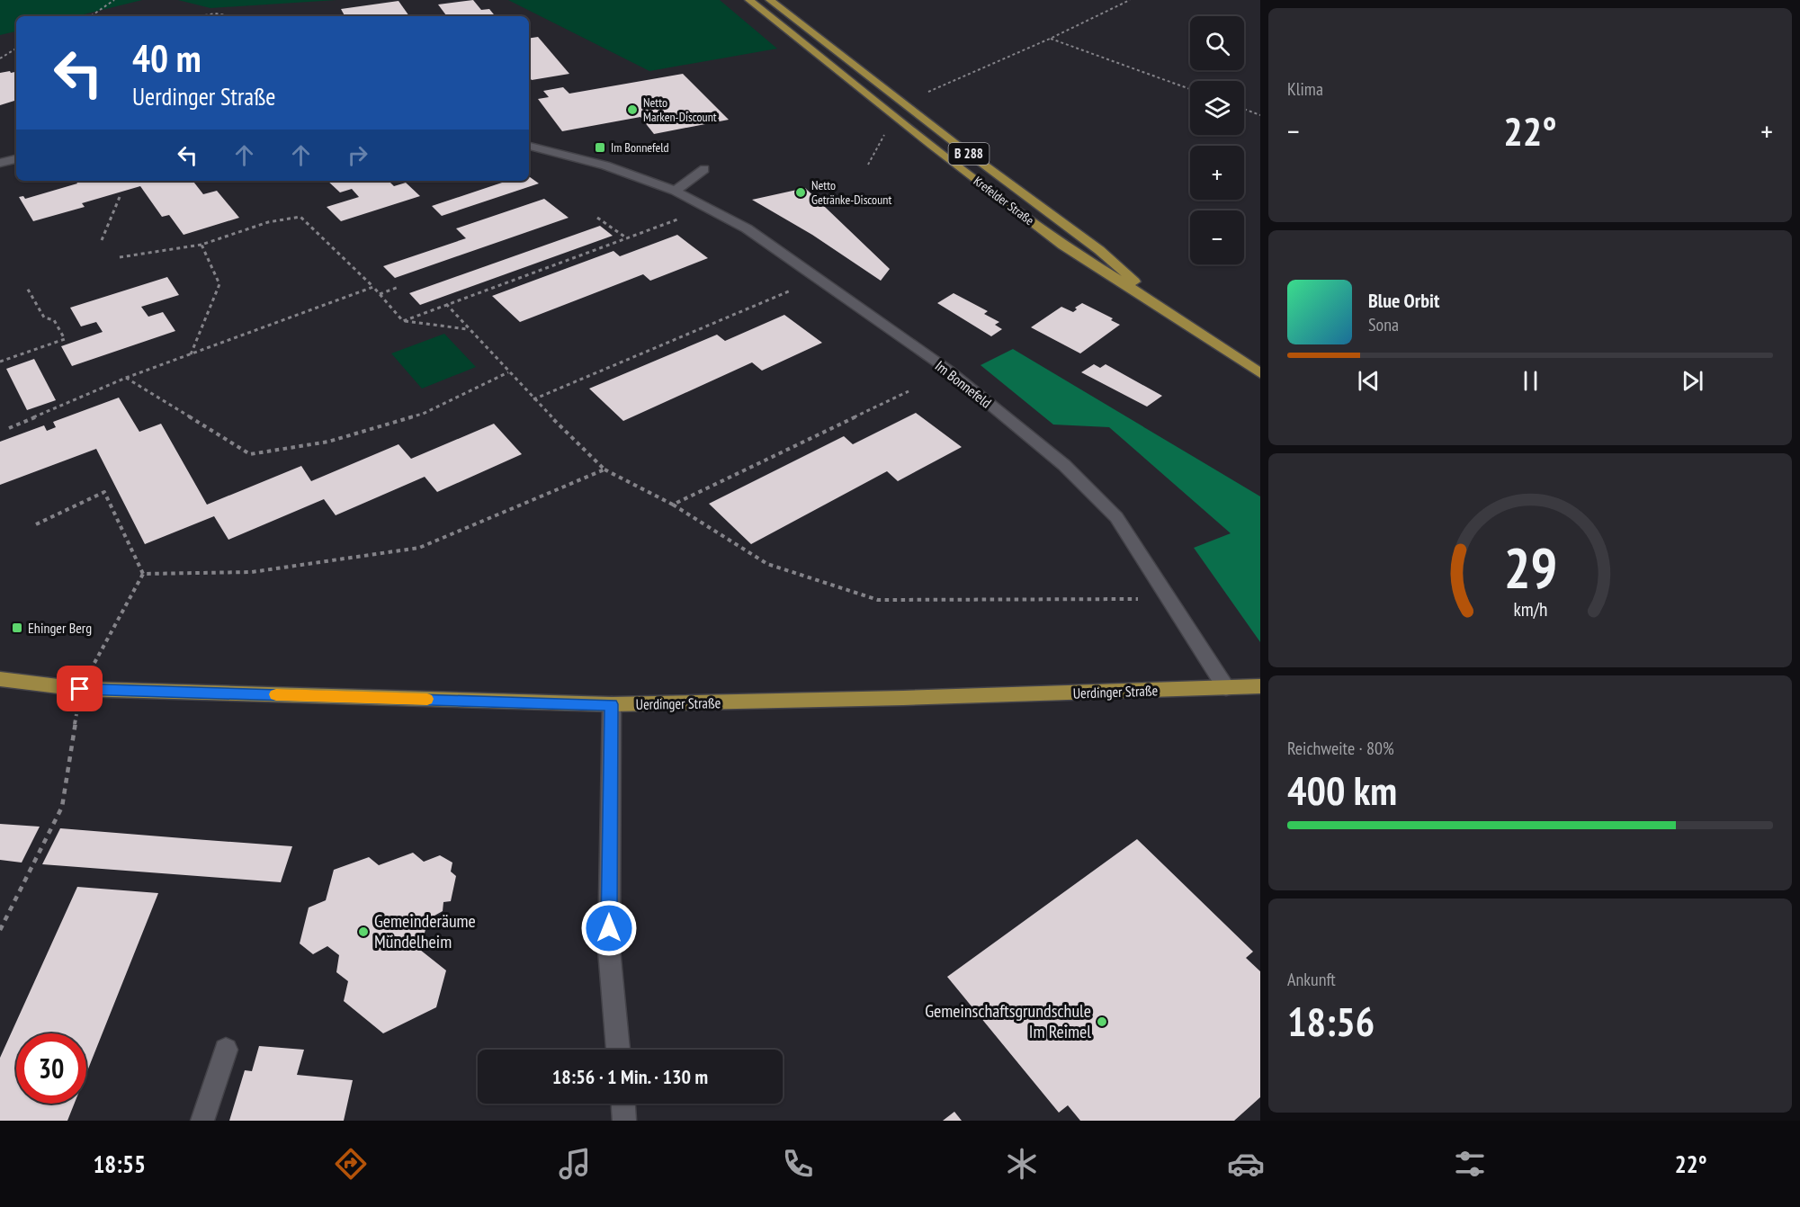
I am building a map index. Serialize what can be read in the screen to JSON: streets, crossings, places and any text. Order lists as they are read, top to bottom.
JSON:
{
  "streets": {
    "main road": ["B 288", "Krefelder Straße", "Uerdinger Straße"],
    "street": ["Im Bonnefeld"]
  },
  "crossings": [
    ["Im Bonnefeld", "Uerdinger Straße"]
  ],
  "places": {
    "other": [
      "Netto Marken-Discount",
      "Netto Getränke-Discount",
      "Gemeinderäume Mündelheim",
      "Gemeinschaftsgrundschule Im Reimel"
    ],
    "transit": ["Im Bonnefeld", "Ehinger Berg"]
  },
  "page": {
    "tile": [
      "Klima",
      ["Reichweite · 80%", "400 km"],
      ["Ankunft", "18:56"]
    ],
    "map_buttons": ["+", "−"],
    "turn": ["40 m", "Uerdinger Straße"],
    "heat": ["−", "22°", "+"],
    "song": ["Blue Orbit", "Sona"],
    "limit": "30",
    "trip": "18:56 · 1 Min. · 130 m",
    "tabs": ["18:55", "22°"],
    "gauge": ["29", "km/h"]
  }
}
